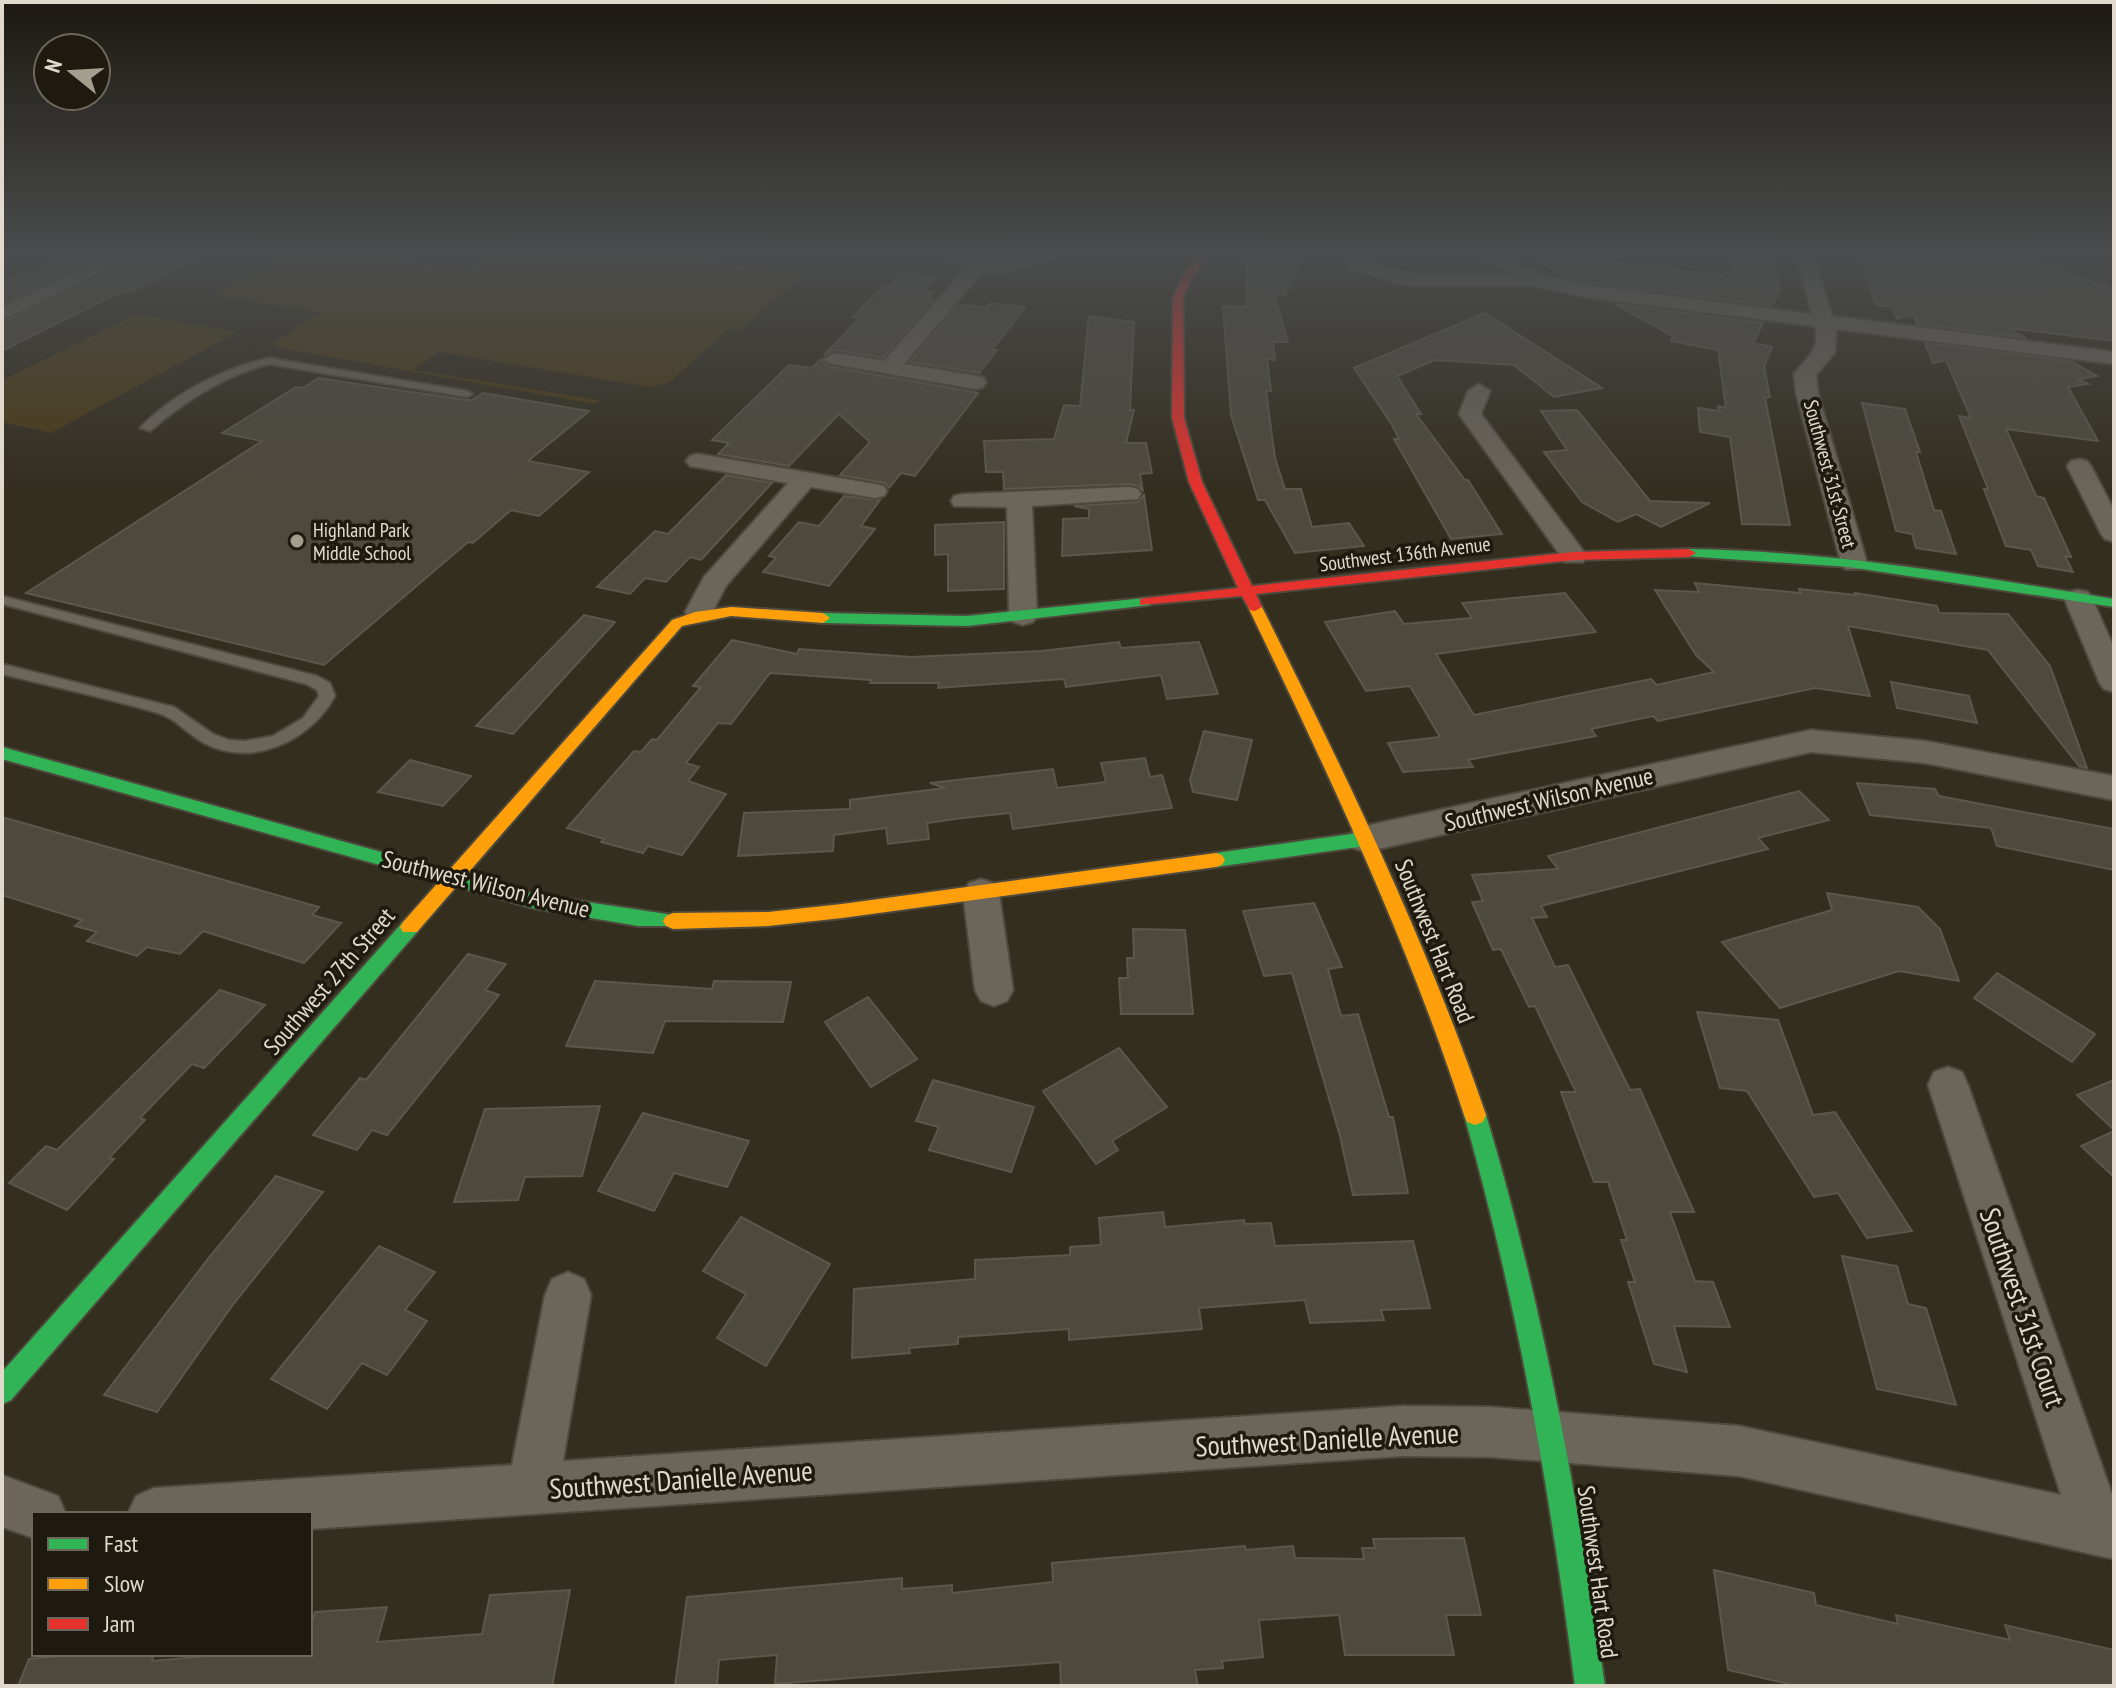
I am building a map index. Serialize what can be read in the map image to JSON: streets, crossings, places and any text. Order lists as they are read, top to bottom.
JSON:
{
  "streets": {
    "street": [
      "Southwest 31st Street",
      "Southwest 136th Avenue",
      "Southwest Wilson Avenue",
      "Southwest Hart Road",
      "Southwest 27th Street",
      "Southwest 31st Court",
      "Southwest Danielle Avenue"
    ]
  },
  "crossings": [
    ["Southwest 31st Street", "Southwest 136th Avenue"],
    ["Southwest 136th Avenue", "Southwest Hart Road"],
    ["Southwest 136th Avenue", "Southwest 27th Street"],
    ["Southwest Wilson Avenue", "Southwest Hart Road"],
    ["Southwest Wilson Avenue", "Southwest 27th Street"],
    ["Southwest Hart Road", "Southwest Danielle Avenue"],
    ["Southwest 31st Court", "Southwest Danielle Avenue"]
  ],
  "places": ["Highland Park Middle School"],
  "legend": ["Fast", "Slow", "Jam"],
  "north": "left"
}
